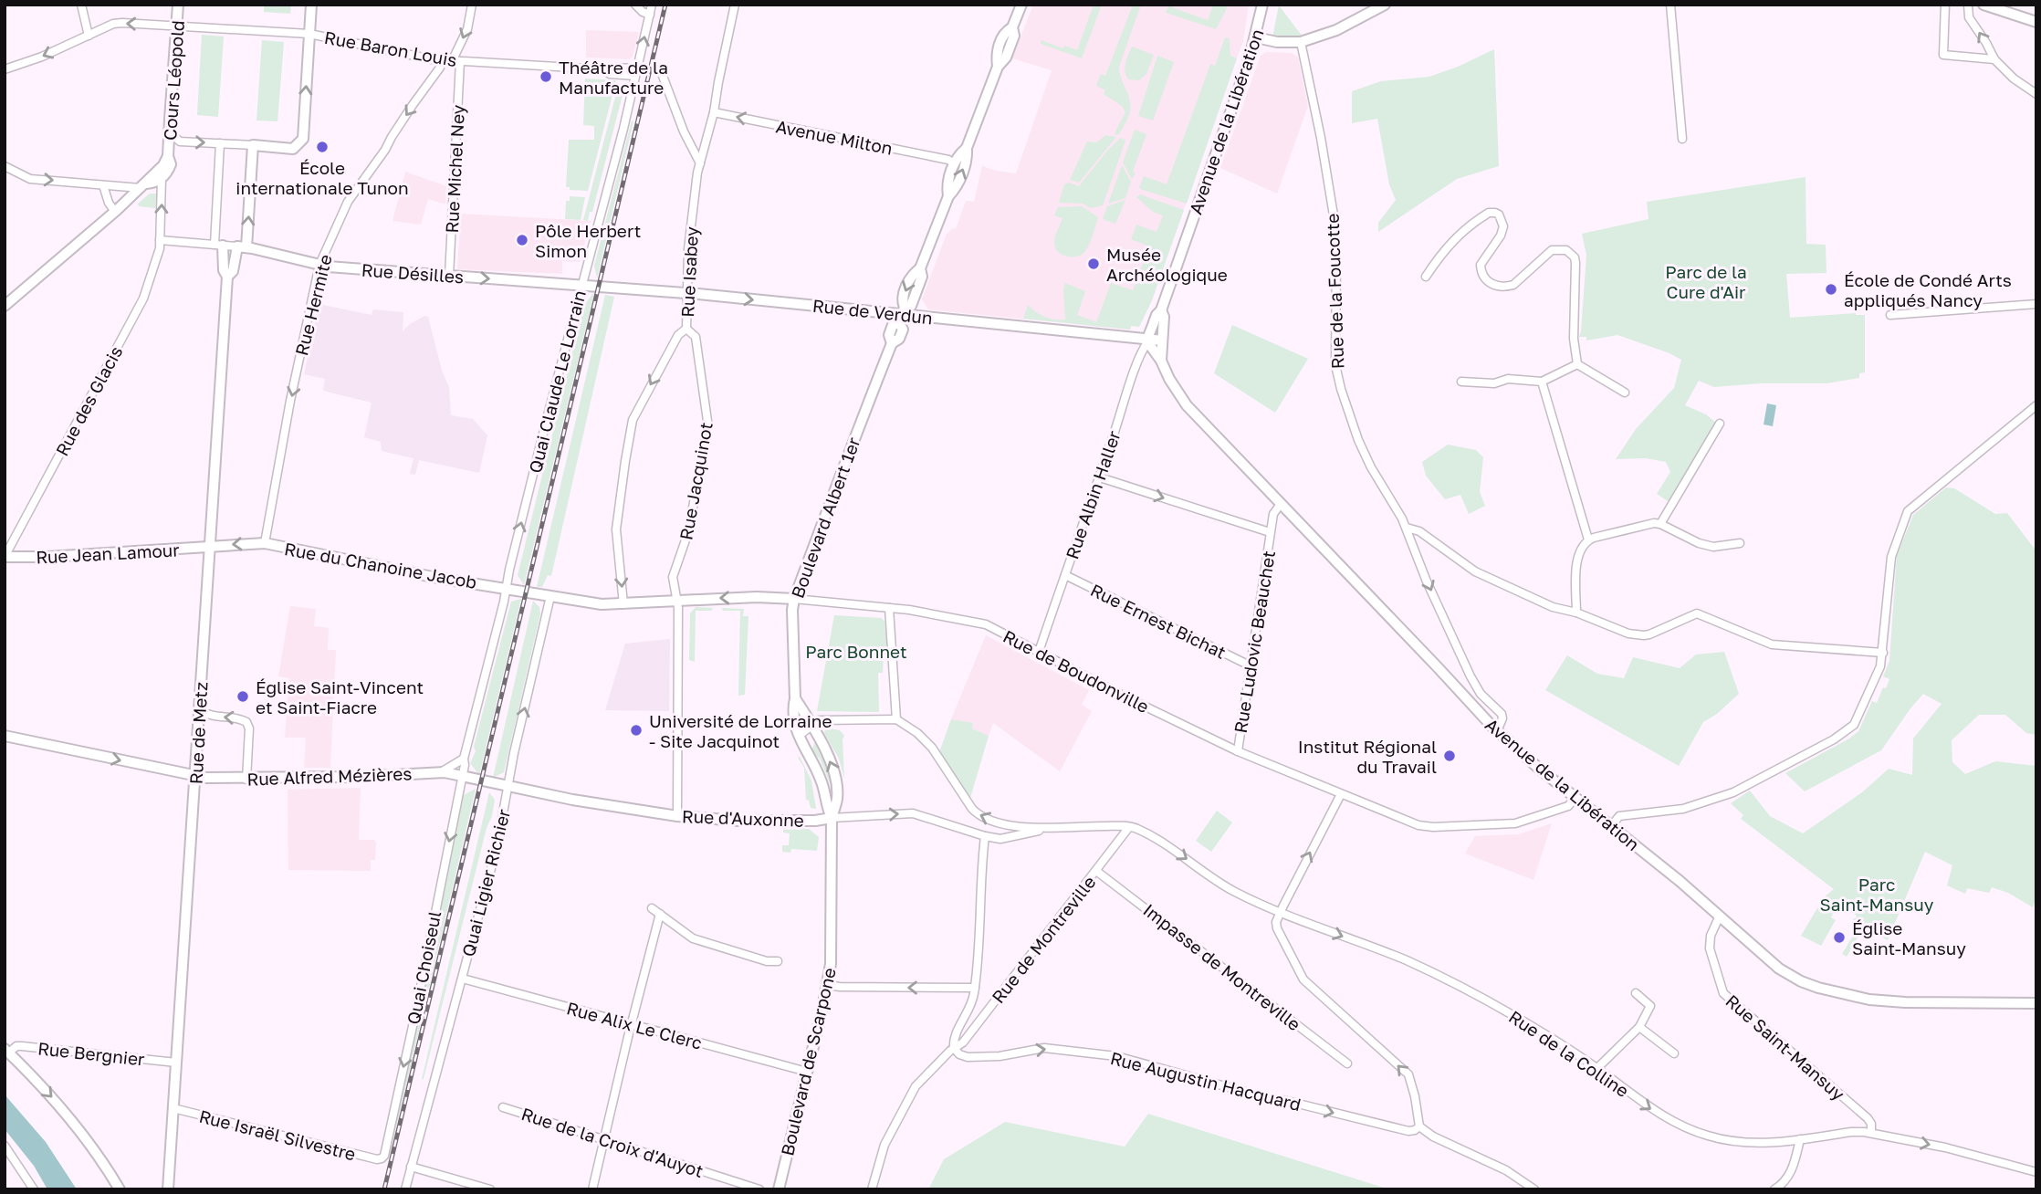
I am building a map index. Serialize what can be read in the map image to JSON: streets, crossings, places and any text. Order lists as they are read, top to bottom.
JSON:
{
  "streets": {
    "main road": [
      "Cours Léopold",
      "Avenue de la Libération",
      "Rue Désilles",
      "Rue de Verdun",
      "Boulevard Albert 1er",
      "Rue Jean Lamour",
      "Rue du Chanoine Jacob",
      "Rue de Boudonville",
      "Rue de Metz",
      "Rue Alfred Mézières",
      "Rue d'Auxonne",
      "Boulevard de Scarpone"
    ],
    "street": [
      "Rue Baron Louis",
      "Avenue Milton",
      "Rue Michel Ney",
      "Rue Isabey",
      "Rue de la Foucotte",
      "Rue Hermite",
      "Quai Claude Le Lorrain",
      "Rue des Glacis",
      "Rue Jacquinot",
      "Rue Albin Haller",
      "Rue Ernest Bichat",
      "Rue Ludovic Beauchet",
      "Quai Ligier Richier",
      "Rue de Montreville",
      "Impasse de Montreville",
      "Quai Choiseul",
      "Rue Alix Le Clerc",
      "Rue Saint-Mansuy",
      "Rue Bergnier",
      "Rue de la Colline",
      "Rue Augustin Hacquard",
      "Rue Israël Silvestre",
      "Rue de la Croix d'Auyot"
    ]
  },
  "crossings": [
    ["Rue Baron Louis", "Cours Léopold"],
    ["Rue Baron Louis", "Rue Michel Ney"],
    ["Rue Baron Louis", "Rue Hermite"],
    ["Rue Baron Louis", "Quai Claude Le Lorrain"],
    ["Cours Léopold", "Rue des Glacis"],
    ["Avenue de la Libération", "Rue de la Foucotte"],
    ["Avenue de la Libération", "Rue de Verdun"],
    ["Avenue de la Libération", "Rue Albin Haller"],
    ["Avenue de la Libération", "Rue Ludovic Beauchet"],
    ["Avenue de la Libération", "Rue de Boudonville"],
    ["Avenue de la Libération", "Rue Saint-Mansuy"],
    ["Avenue Milton", "Rue Isabey"],
    ["Avenue Milton", "Boulevard Albert 1er"],
    ["Rue Michel Ney", "Rue Désilles"],
    ["Rue Isabey", "Rue de Verdun"],
    ["Rue Isabey", "Rue Jacquinot"],
    ["Rue Isabey", "Rue de Boudonville"],
    ["Rue Désilles", "Rue Hermite"],
    ["Rue Désilles", "Rue de Verdun"],
    ["Rue Désilles", "Quai Claude Le Lorrain"],
    ["Rue Hermite", "Rue du Chanoine Jacob"],
    ["Rue de Verdun", "Quai Claude Le Lorrain"],
    ["Rue de Verdun", "Rue Albin Haller"],
    ["Rue de Verdun", "Boulevard Albert 1er"],
    ["Quai Claude Le Lorrain", "Rue du Chanoine Jacob"],
    ["Quai Claude Le Lorrain", "Rue Alfred Mézières"],
    ["Quai Claude Le Lorrain", "Rue d'Auxonne"],
    ["Quai Claude Le Lorrain", "Quai Choiseul"],
    ["Rue des Glacis", "Rue Jean Lamour"],
    ["Rue Jacquinot", "Rue de Boudonville"],
    ["Rue Jacquinot", "Rue d'Auxonne"],
    ["Rue Albin Haller", "Rue Ernest Bichat"],
    ["Rue Albin Haller", "Rue de Boudonville"],
    ["Boulevard Albert 1er", "Rue de Boudonville"],
    ["Boulevard Albert 1er", "Rue d'Auxonne"],
    ["Boulevard Albert 1er", "Boulevard de Scarpone"],
    ["Rue Jean Lamour", "Rue du Chanoine Jacob"],
    ["Rue Jean Lamour", "Rue de Metz"],
    ["Rue du Chanoine Jacob", "Rue de Boudonville"],
    ["Rue du Chanoine Jacob", "Rue de Metz"],
    ["Rue du Chanoine Jacob", "Quai Ligier Richier"],
    ["Rue Ernest Bichat", "Rue Ludovic Beauchet"],
    ["Rue Ludovic Beauchet", "Rue de Boudonville"],
    ["Rue de Boudonville", "Quai Ligier Richier"],
    ["Rue de Metz", "Rue Alfred Mézières"],
    ["Rue de Metz", "Rue Bergnier"],
    ["Rue de Metz", "Rue Israël Silvestre"],
    ["Rue Alfred Mézières", "Rue d'Auxonne"],
    ["Rue Alfred Mézières", "Quai Choiseul"],
    ["Rue d'Auxonne", "Quai Ligier Richier"],
    ["Rue d'Auxonne", "Quai Choiseul"],
    ["Rue d'Auxonne", "Boulevard de Scarpone"],
    ["Quai Ligier Richier", "Rue Alix Le Clerc"],
    ["Rue de Montreville", "Impasse de Montreville"],
    ["Rue de Montreville", "Rue de la Colline"],
    ["Rue de Montreville", "Rue Augustin Hacquard"],
    ["Quai Choiseul", "Rue Israël Silvestre"],
    ["Rue Alix Le Clerc", "Boulevard de Scarpone"],
    ["Rue Saint-Mansuy", "Rue de la Colline"]
  ],
  "one_way": [
    "Avenue Milton",
    "Rue Isabey",
    "Rue Désilles",
    "Rue Hermite",
    "Rue de Verdun",
    "Quai Claude Le Lorrain",
    "Rue Alfred Mézières",
    "Quai Choiseul",
    "Rue de la Colline",
    "Rue Augustin Hacquard"
  ],
  "parks": ["Parc de la Cure d'Air", "Parc Bonnet", "Parc Saint-Mansuy"],
  "places": [
    "Théâtre de la Manufacture",
    "École internationale Tunon",
    "Pôle Herbert Simon",
    "Musée Archéologique",
    "École de Condé Arts appliqués Nancy",
    "Église Saint-Vincent et Saint-Fiacre",
    "Université de Lorraine - Site Jacquinot",
    "Institut Régional du Travail",
    "Église Saint-Mansuy"
  ]
}
